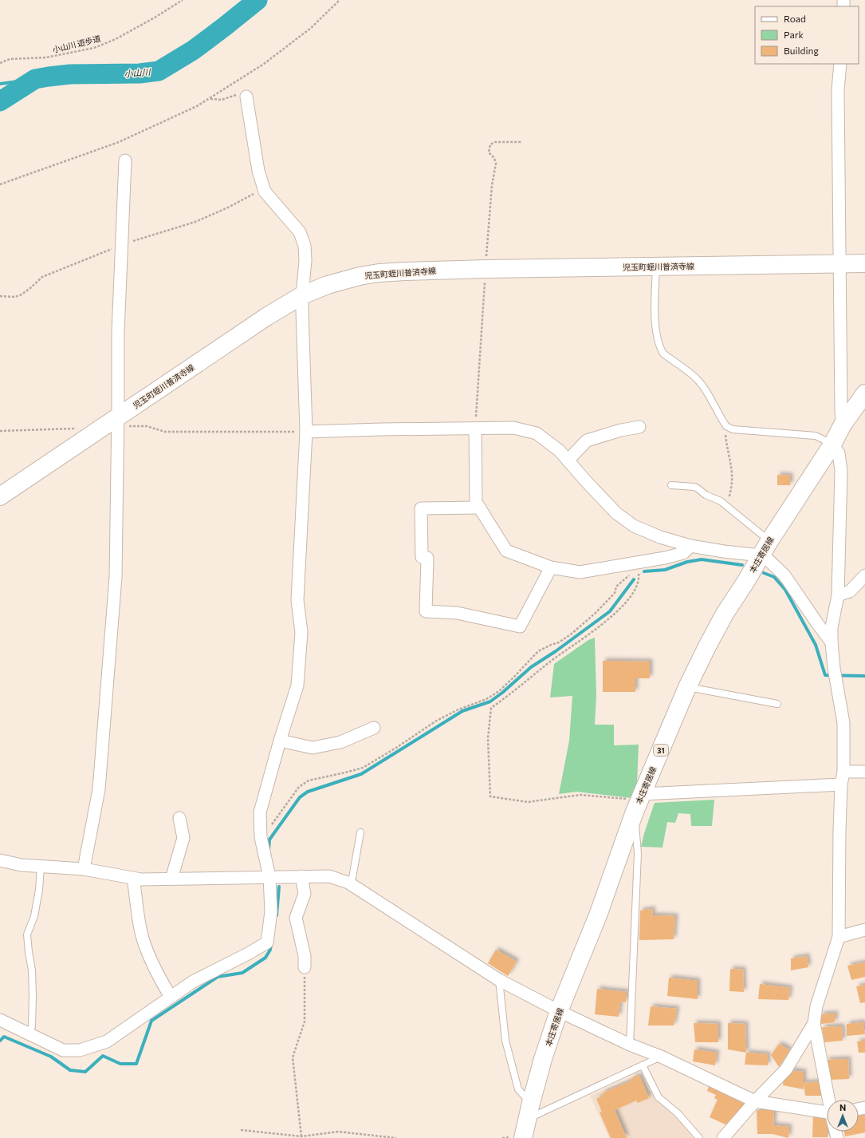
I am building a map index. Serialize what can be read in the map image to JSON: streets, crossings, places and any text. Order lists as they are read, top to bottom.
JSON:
{
  "streets": {
    "main road": ["児玉町蛭川普済寺線", "本庄寄居線", "31"],
    "path": ["小山川 遊歩道"]
  },
  "water": ["小山川"],
  "legend": ["Road", "Park", "Building"],
  "north": "top"
}
